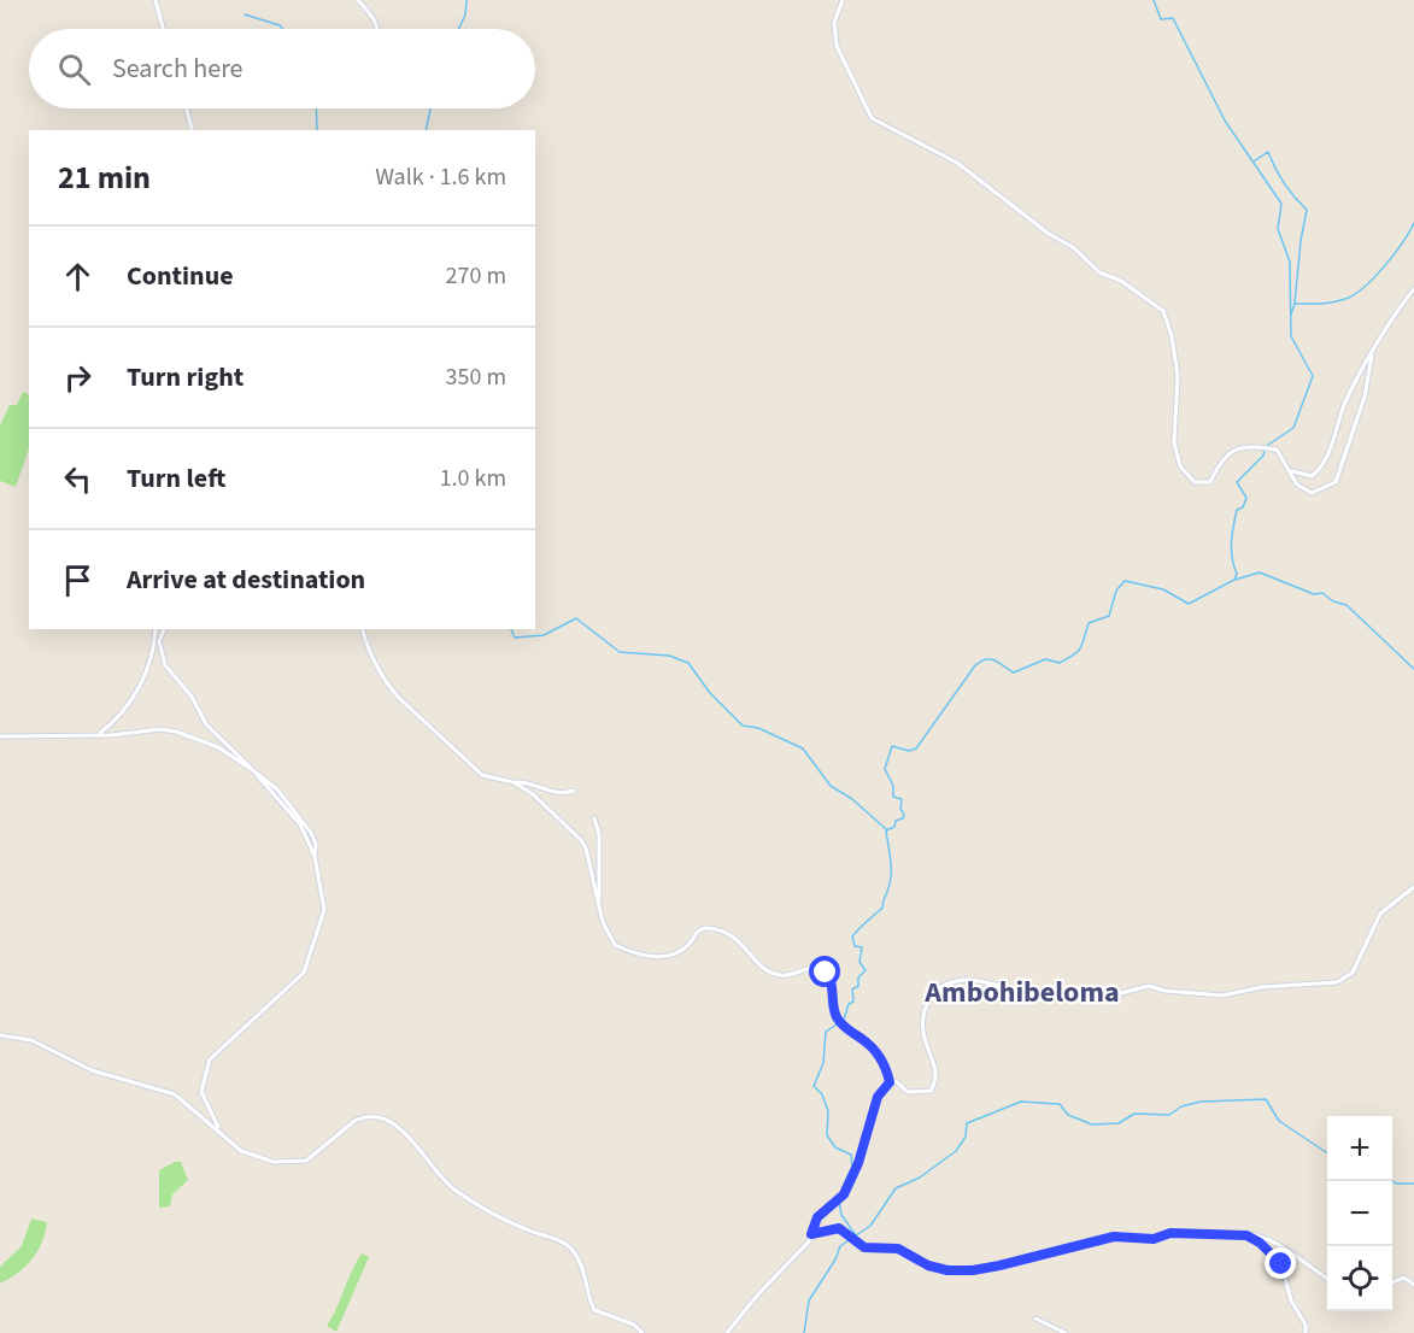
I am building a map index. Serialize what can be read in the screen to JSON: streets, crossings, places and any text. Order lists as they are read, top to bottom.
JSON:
{
  "districts": ["Ambohibeloma"],
  "page": {
    "search": "Search here",
    "heading": ["21 min", "Walk · 1.6 km"],
    "list": [
      ["Continue", "270 m"],
      ["Turn right", "350 m"],
      ["Turn left", "1.0 km"],
      "Arrive at destination"
    ],
    "map_buttons": ["+", "−"]
  }
}
